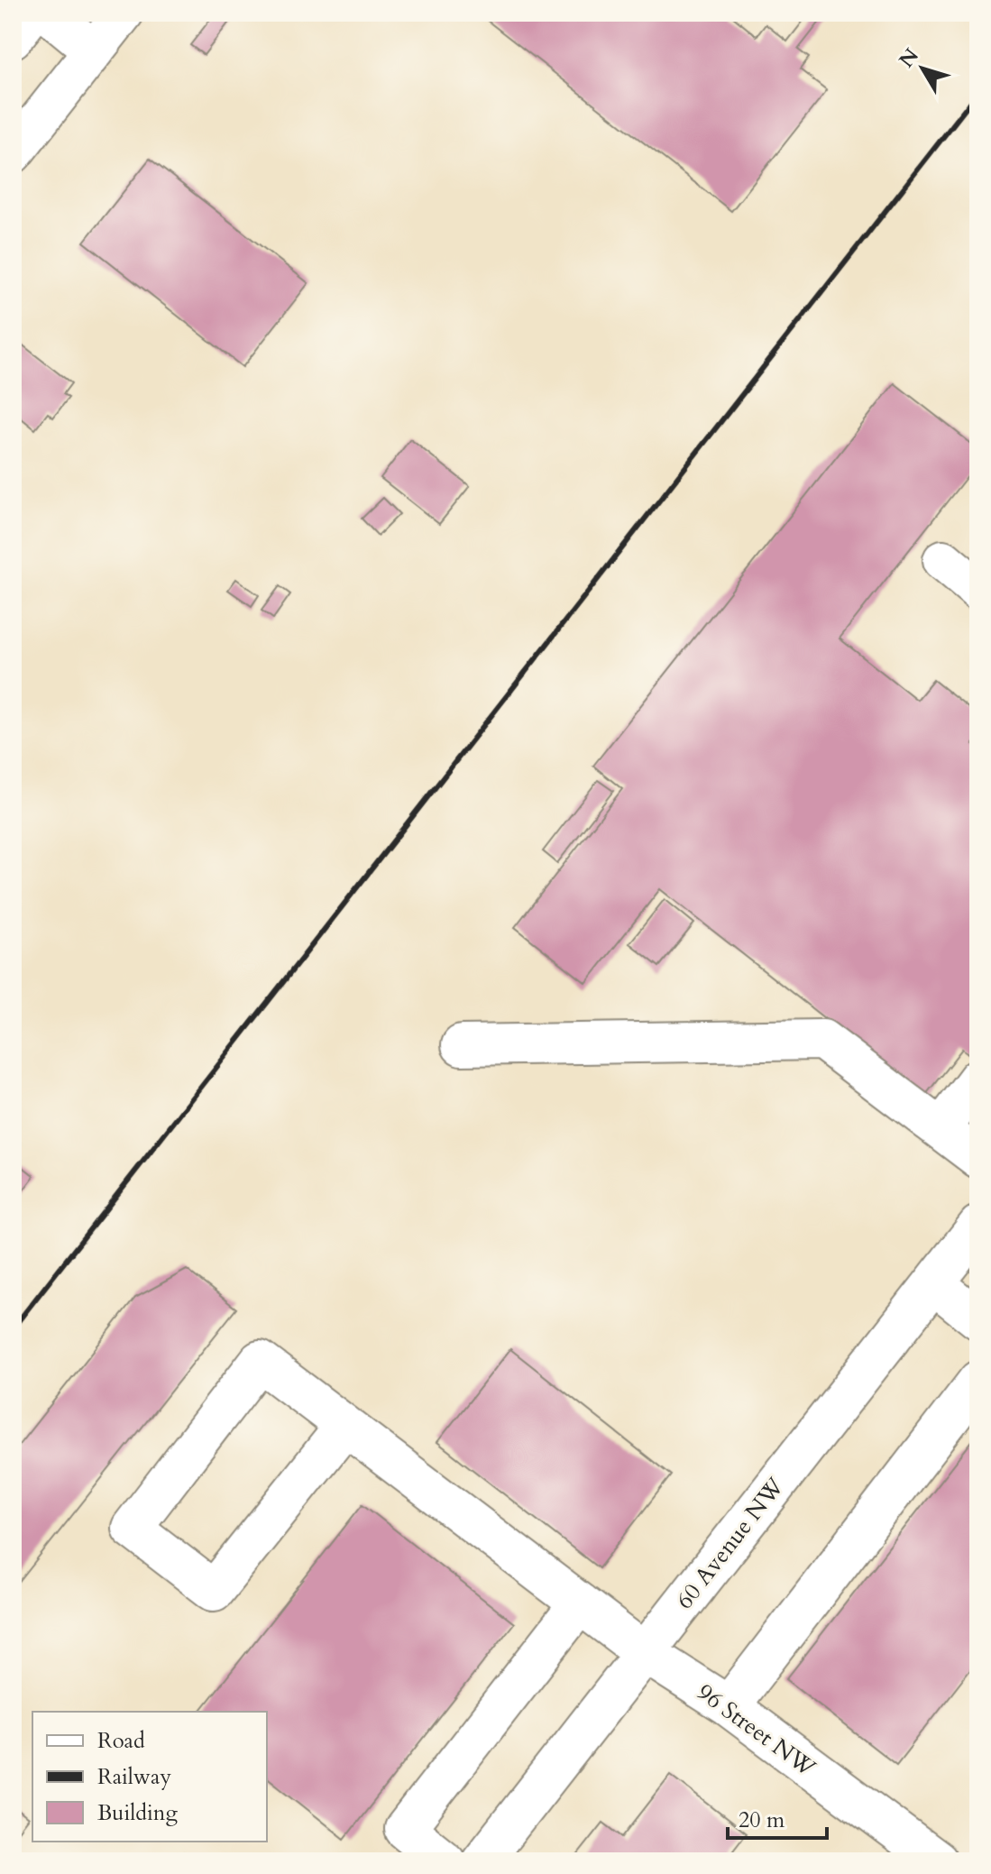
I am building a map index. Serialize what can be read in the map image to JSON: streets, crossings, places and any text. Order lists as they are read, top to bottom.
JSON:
{
  "streets": {
    "street": ["60 Avenue NW", "96 Street NW"]
  },
  "crossings": [
    ["60 Avenue NW", "96 Street NW"]
  ],
  "legend": ["Road", "Railway", "Building"],
  "scale_bar": "20 m",
  "north": "top left"
}
